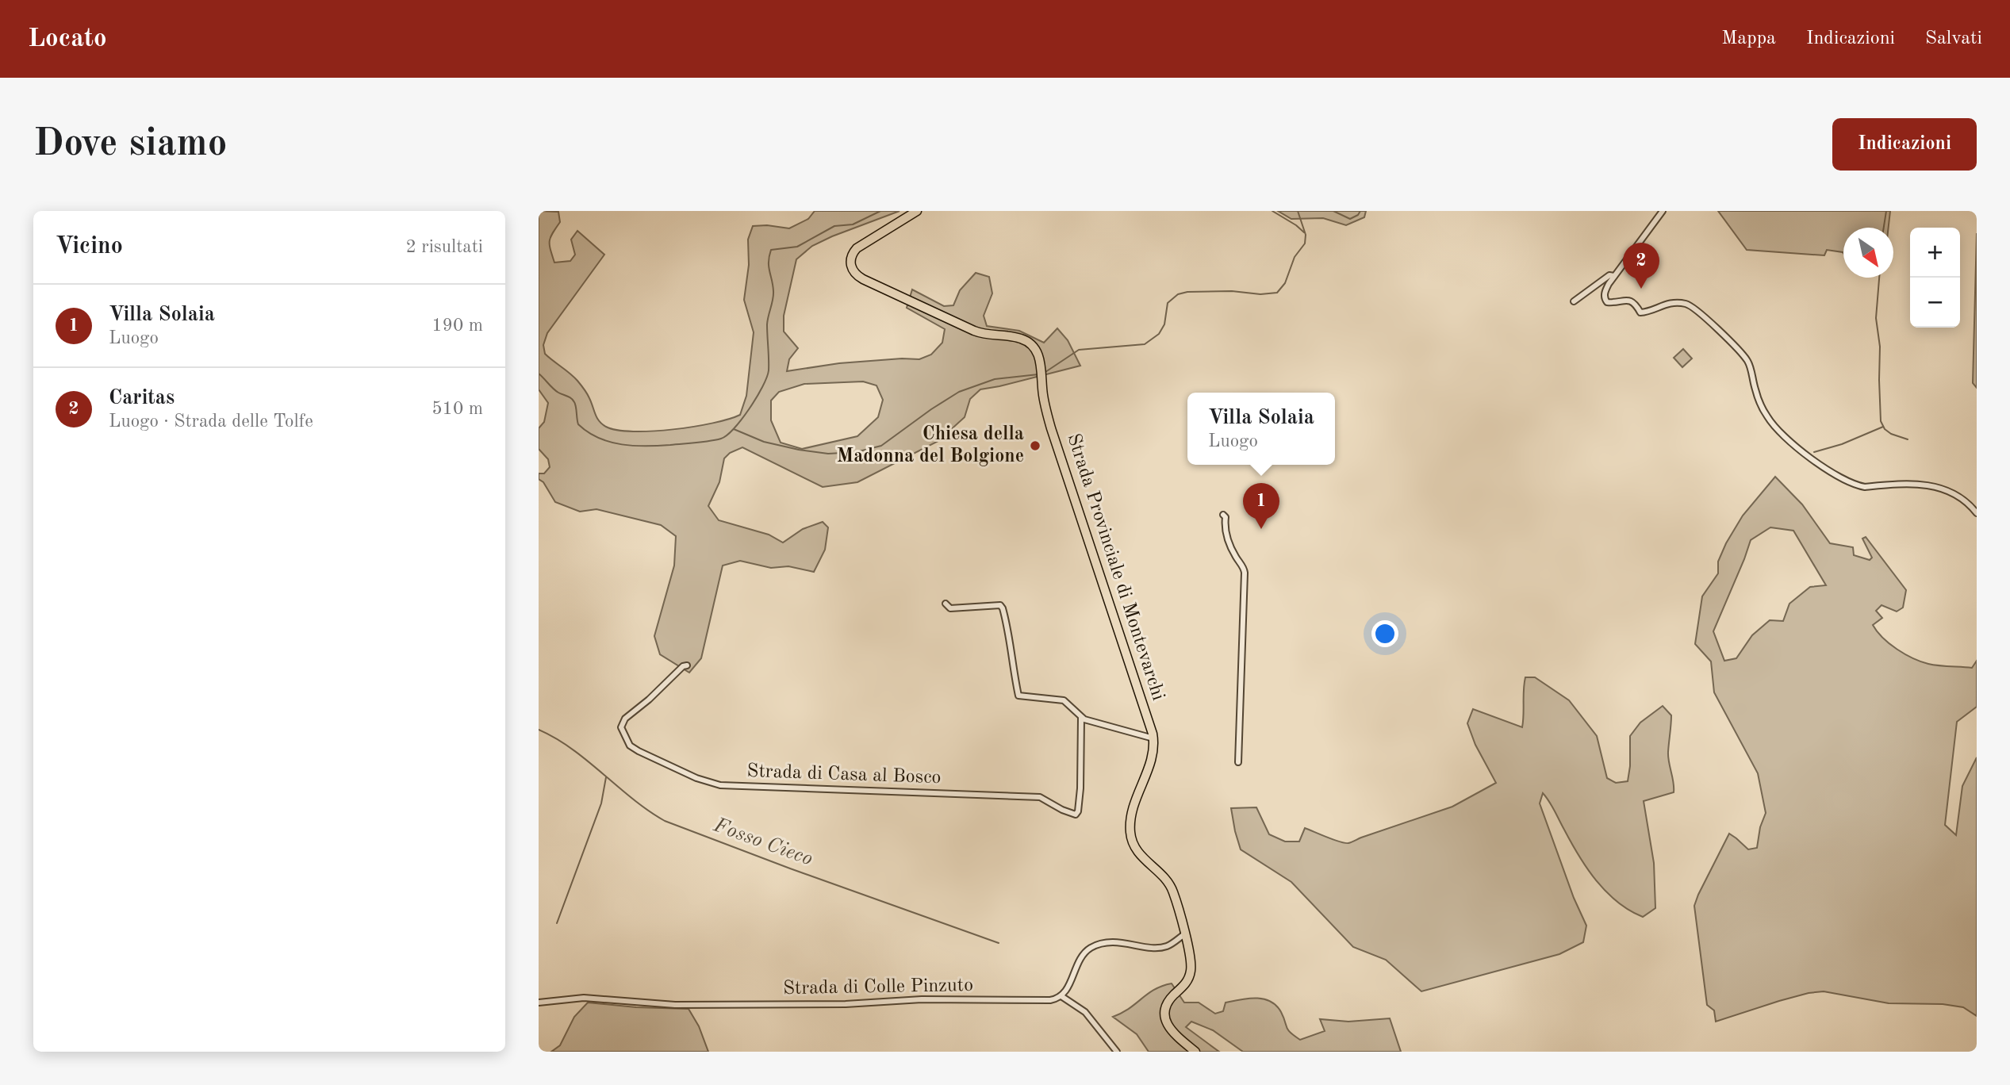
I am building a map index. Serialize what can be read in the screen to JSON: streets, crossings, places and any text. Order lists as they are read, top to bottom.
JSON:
{
  "streets": {
    "main road": ["Strada Provinciale di Montevarchi"],
    "street": ["Strada di Casa al Bosco", "Strada di Colle Pinzuto"]
  },
  "water": ["Fosso Cieco"],
  "places": ["Chiesa della Madonna del Bolgione"],
  "north": "bottom right",
  "page": {
    "header": "Locato",
    "nav": ["Mappa", "Indicazioni", "Salvati"],
    "buttons": "Indicazioni",
    "title": "Dove siamo",
    "heading": ["Vicino", "2 risultati"],
    "map_buttons": ["+", "−"],
    "pins": ["2", "1"],
    "list": [
      {
        "mark": "1",
        "name": "Villa Solaia",
        "note": "Luogo",
        "value": "190 m"
      },
      {
        "mark": "2",
        "name": "Caritas",
        "note": "Luogo · Strada delle Tolfe",
        "value": "510 m"
      }
    ],
    "popup": ["Villa Solaia", "Luogo"]
  }
}
